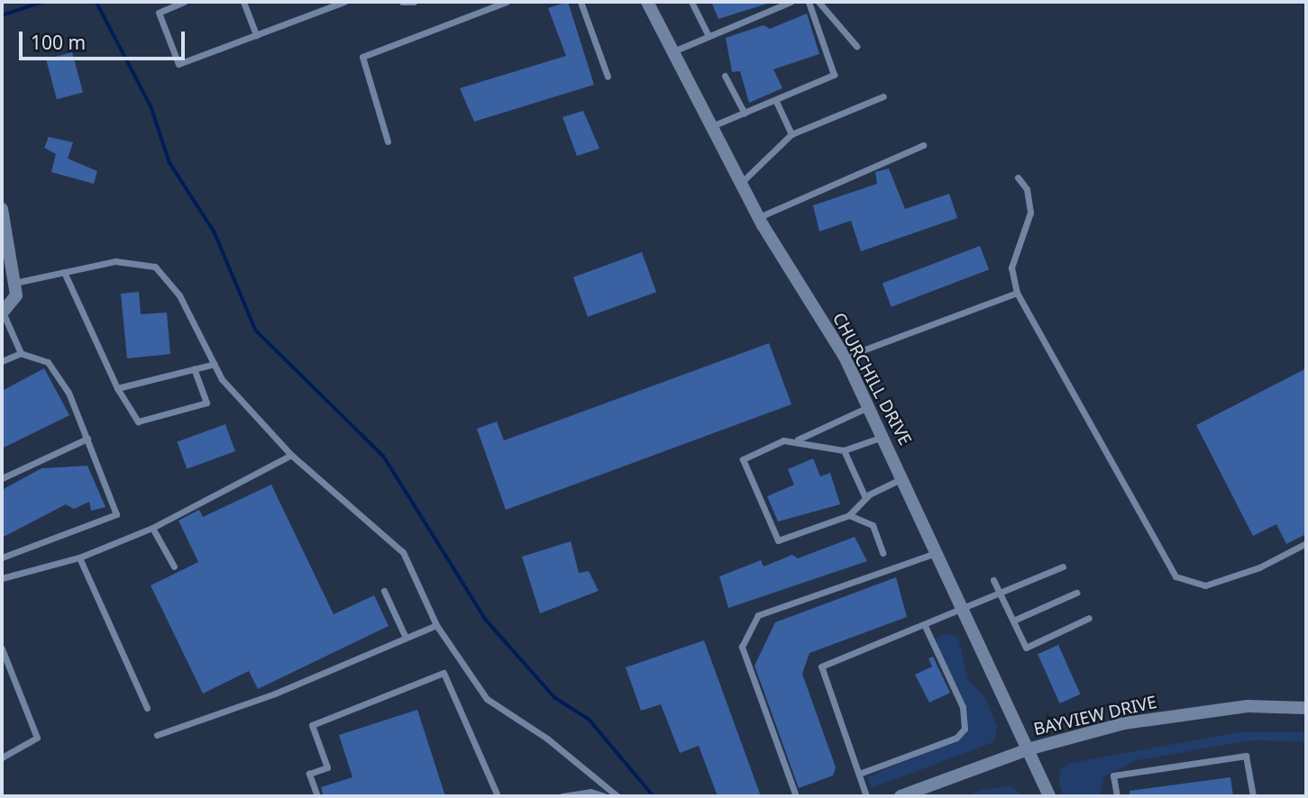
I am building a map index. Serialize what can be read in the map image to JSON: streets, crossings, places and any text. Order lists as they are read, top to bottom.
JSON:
{
  "streets": {
    "street": ["CHURCHILL DRIVE", "BAYVIEW DRIVE"]
  },
  "crossings": [
    ["CHURCHILL DRIVE", "BAYVIEW DRIVE"]
  ],
  "scale_bar": "100 m"
}
